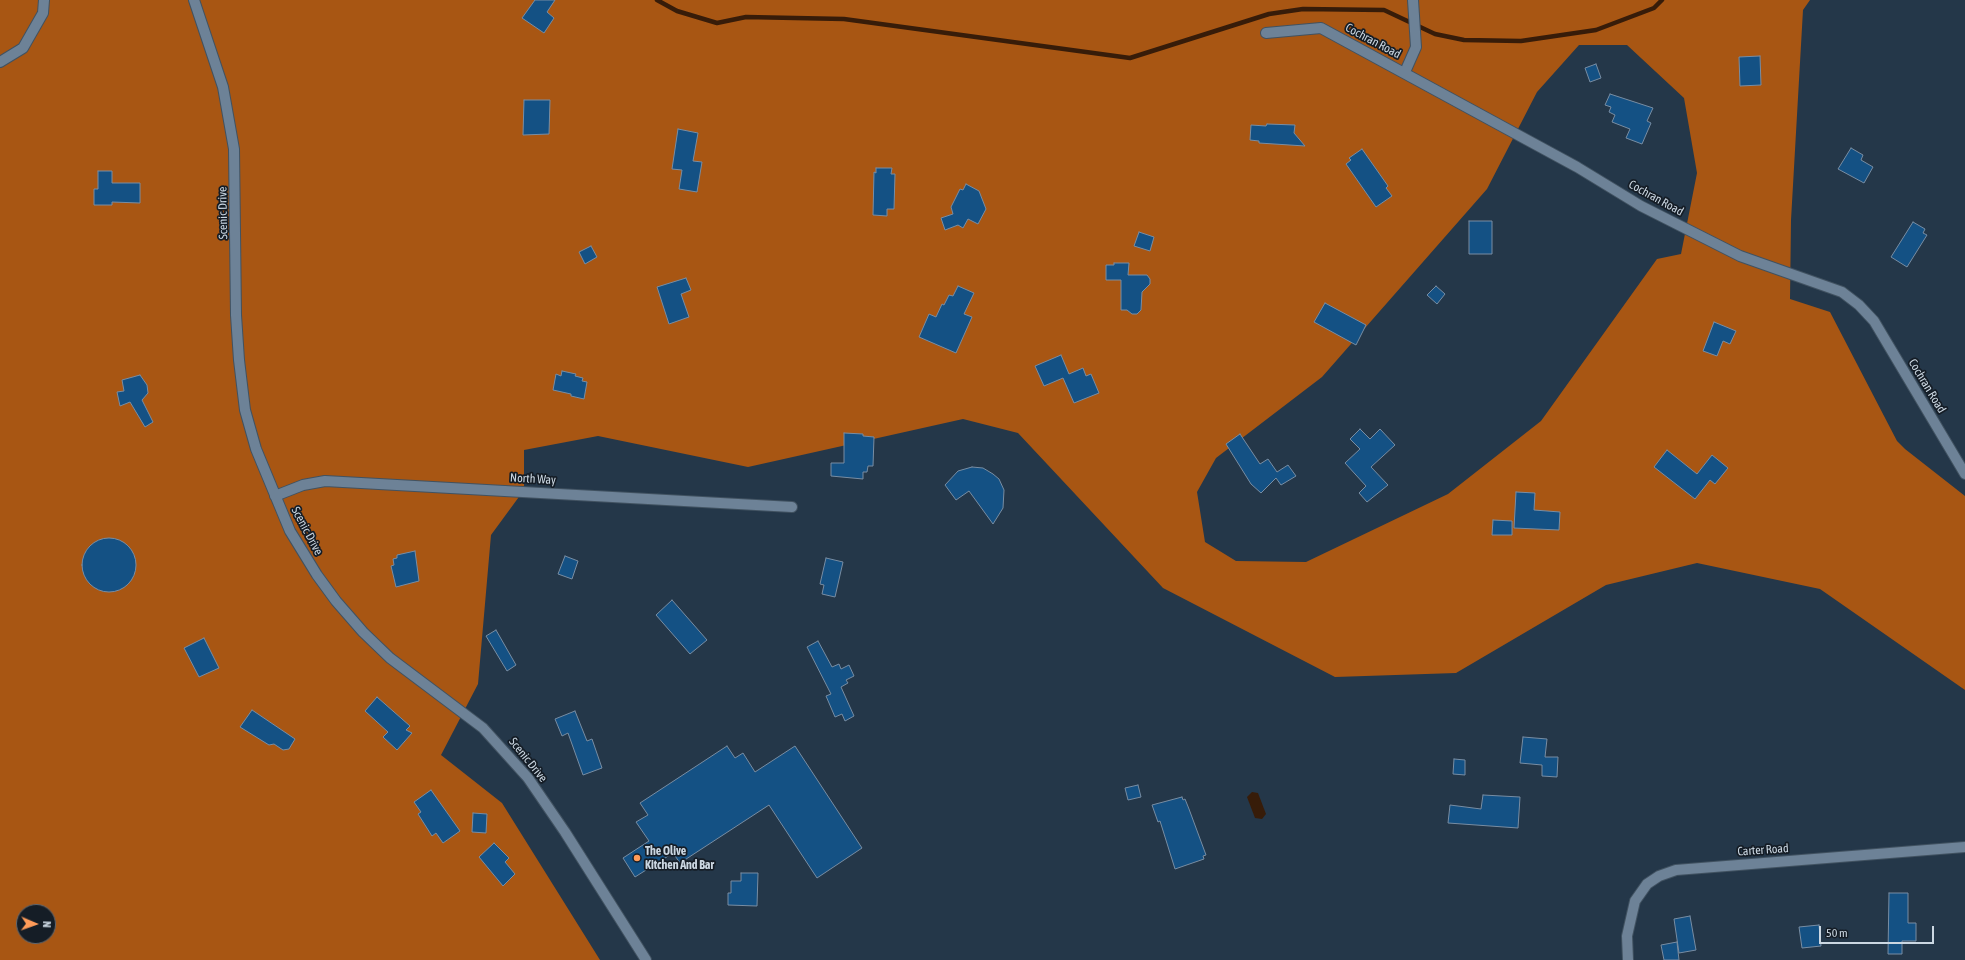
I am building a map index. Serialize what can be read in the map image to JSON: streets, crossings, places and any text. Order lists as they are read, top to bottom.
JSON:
{
  "streets": {
    "street": [
      "Cochran Road",
      "Scenic Drive",
      "North Way",
      "Carter Road"
    ]
  },
  "crossings": [
    ["Scenic Drive", "North Way"]
  ],
  "places": ["The Olive Kitchen And Bar"],
  "scale_bar": "50 m",
  "north": "right"
}
